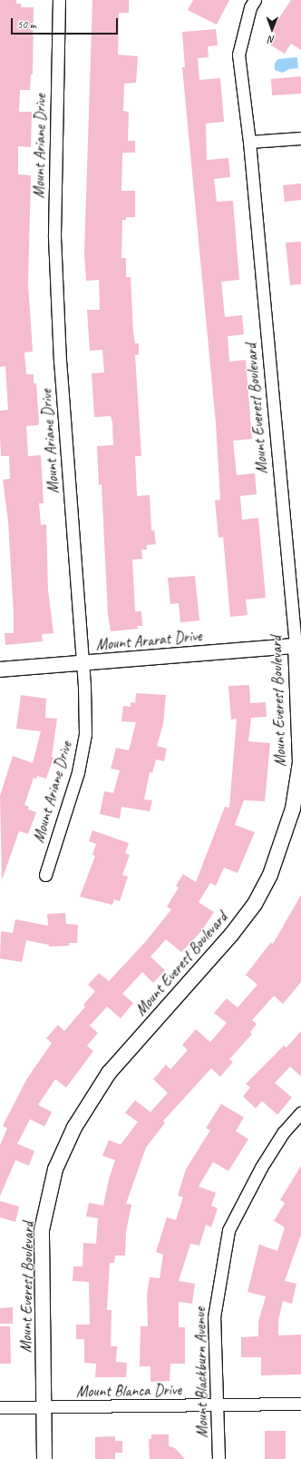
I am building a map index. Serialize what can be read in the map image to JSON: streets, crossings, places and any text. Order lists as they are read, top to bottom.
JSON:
{
  "streets": {
    "street": [
      "Mount Ariane Drive",
      "Mount Everest Boulevard",
      "Mount Ararat Drive",
      "Mount Blackburn Avenue",
      "Mount Blanca Drive"
    ]
  },
  "crossings": [
    ["Mount Ariane Drive", "Mount Ararat Drive"],
    ["Mount Everest Boulevard", "Mount Ararat Drive"],
    ["Mount Everest Boulevard", "Mount Blanca Drive"],
    ["Mount Blackburn Avenue", "Mount Blanca Drive"]
  ],
  "scale_bar": "50 m",
  "north": "bottom"
}
